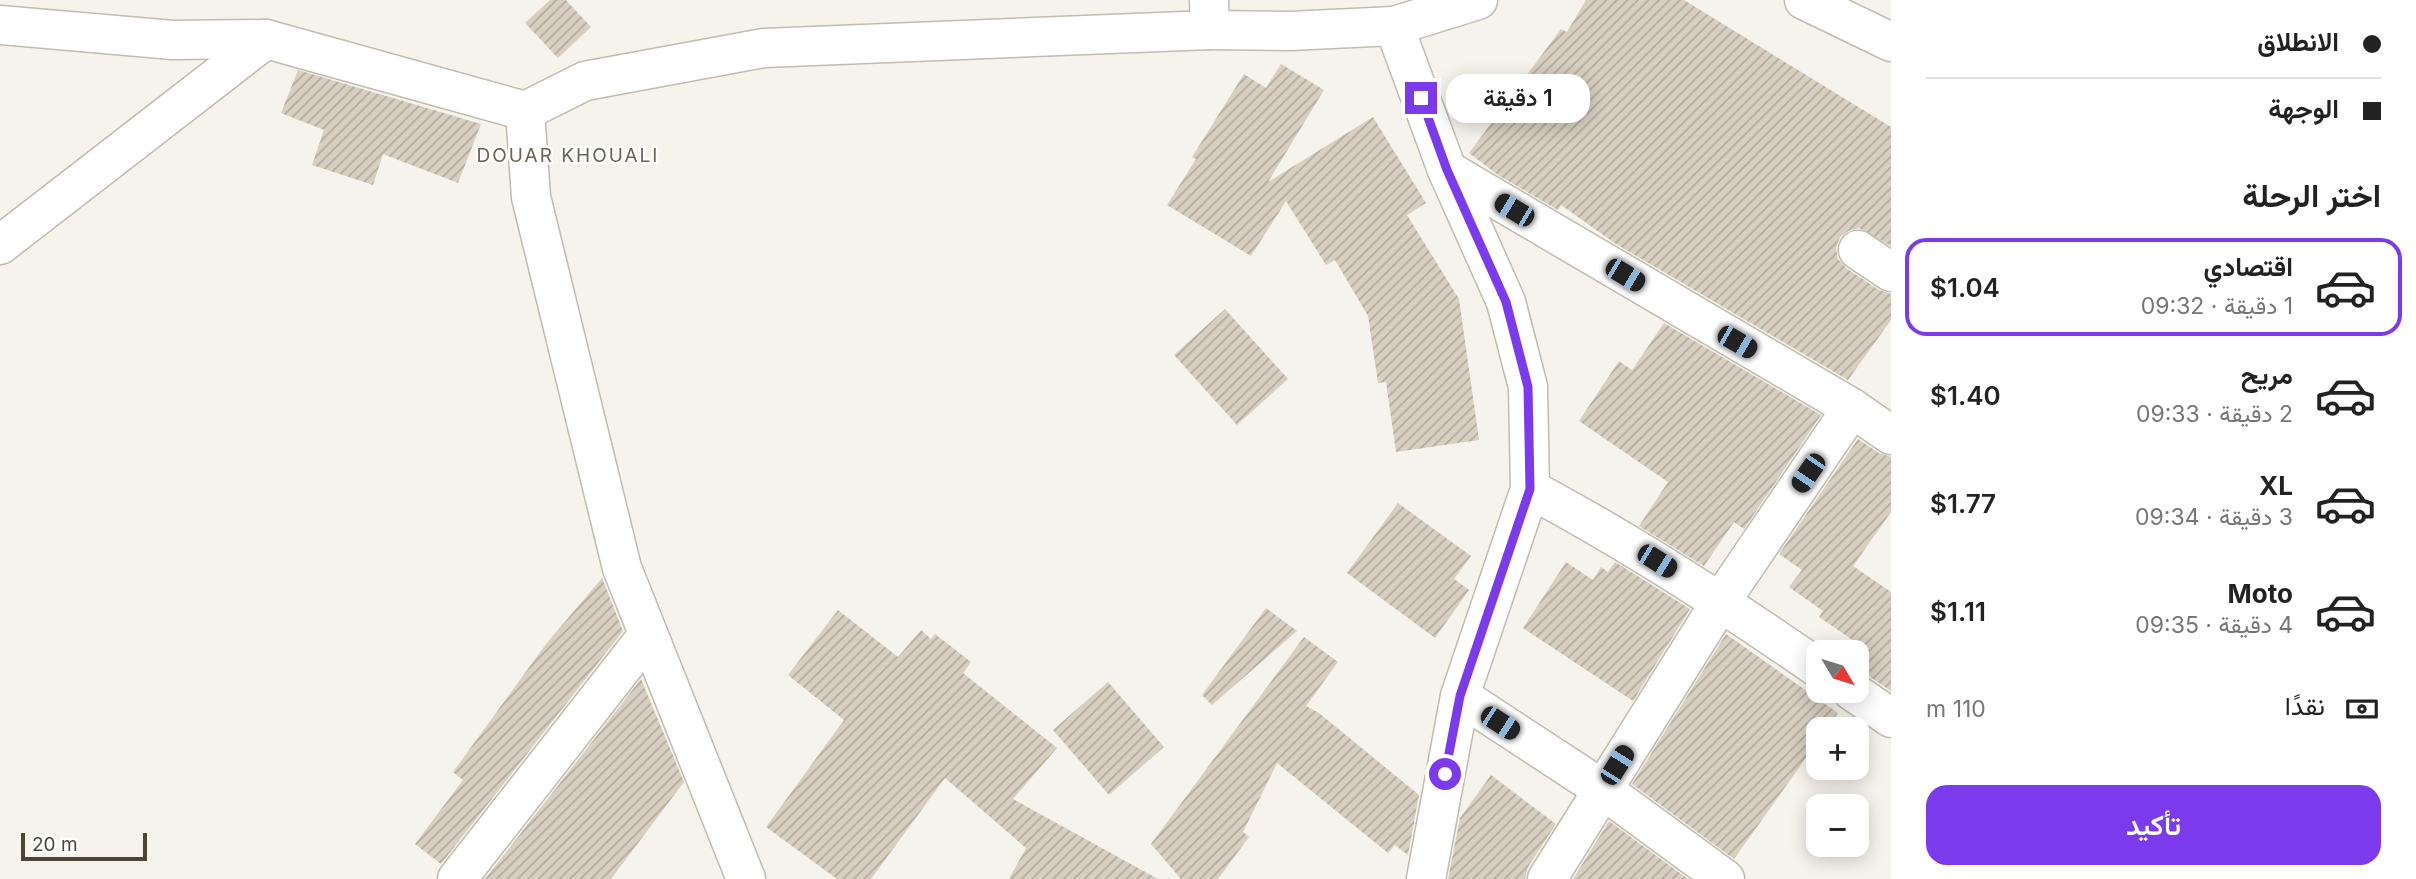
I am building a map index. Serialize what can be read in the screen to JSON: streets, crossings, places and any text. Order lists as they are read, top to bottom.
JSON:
{
  "districts": ["DOUAR KHOUALI"],
  "scale_bar": "20 m",
  "north": "bottom right",
  "page": {
    "banner": ["الانطلاق", "الوجهة"],
    "bubble": "1 دقيقة",
    "heading": "اختر الرحلة",
    "list": [
      {
        "name": "اقتصادي",
        "note": "1 دقيقة · 09:32",
        "value": "$1.04"
      },
      {
        "name": "مريح",
        "note": "2 دقيقة · 09:33",
        "value": "$1.40"
      },
      {
        "name": "XL",
        "note": "3 دقيقة · 09:34",
        "value": "$1.77"
      },
      {
        "name": "Moto",
        "note": "4 دقيقة · 09:35",
        "value": "$1.11"
      }
    ],
    "map_buttons": ["+", "−"],
    "pay": ["نقدًا", "110 m"],
    "buttons": "تأكيد",
    "scale": "20 m"
  }
}
